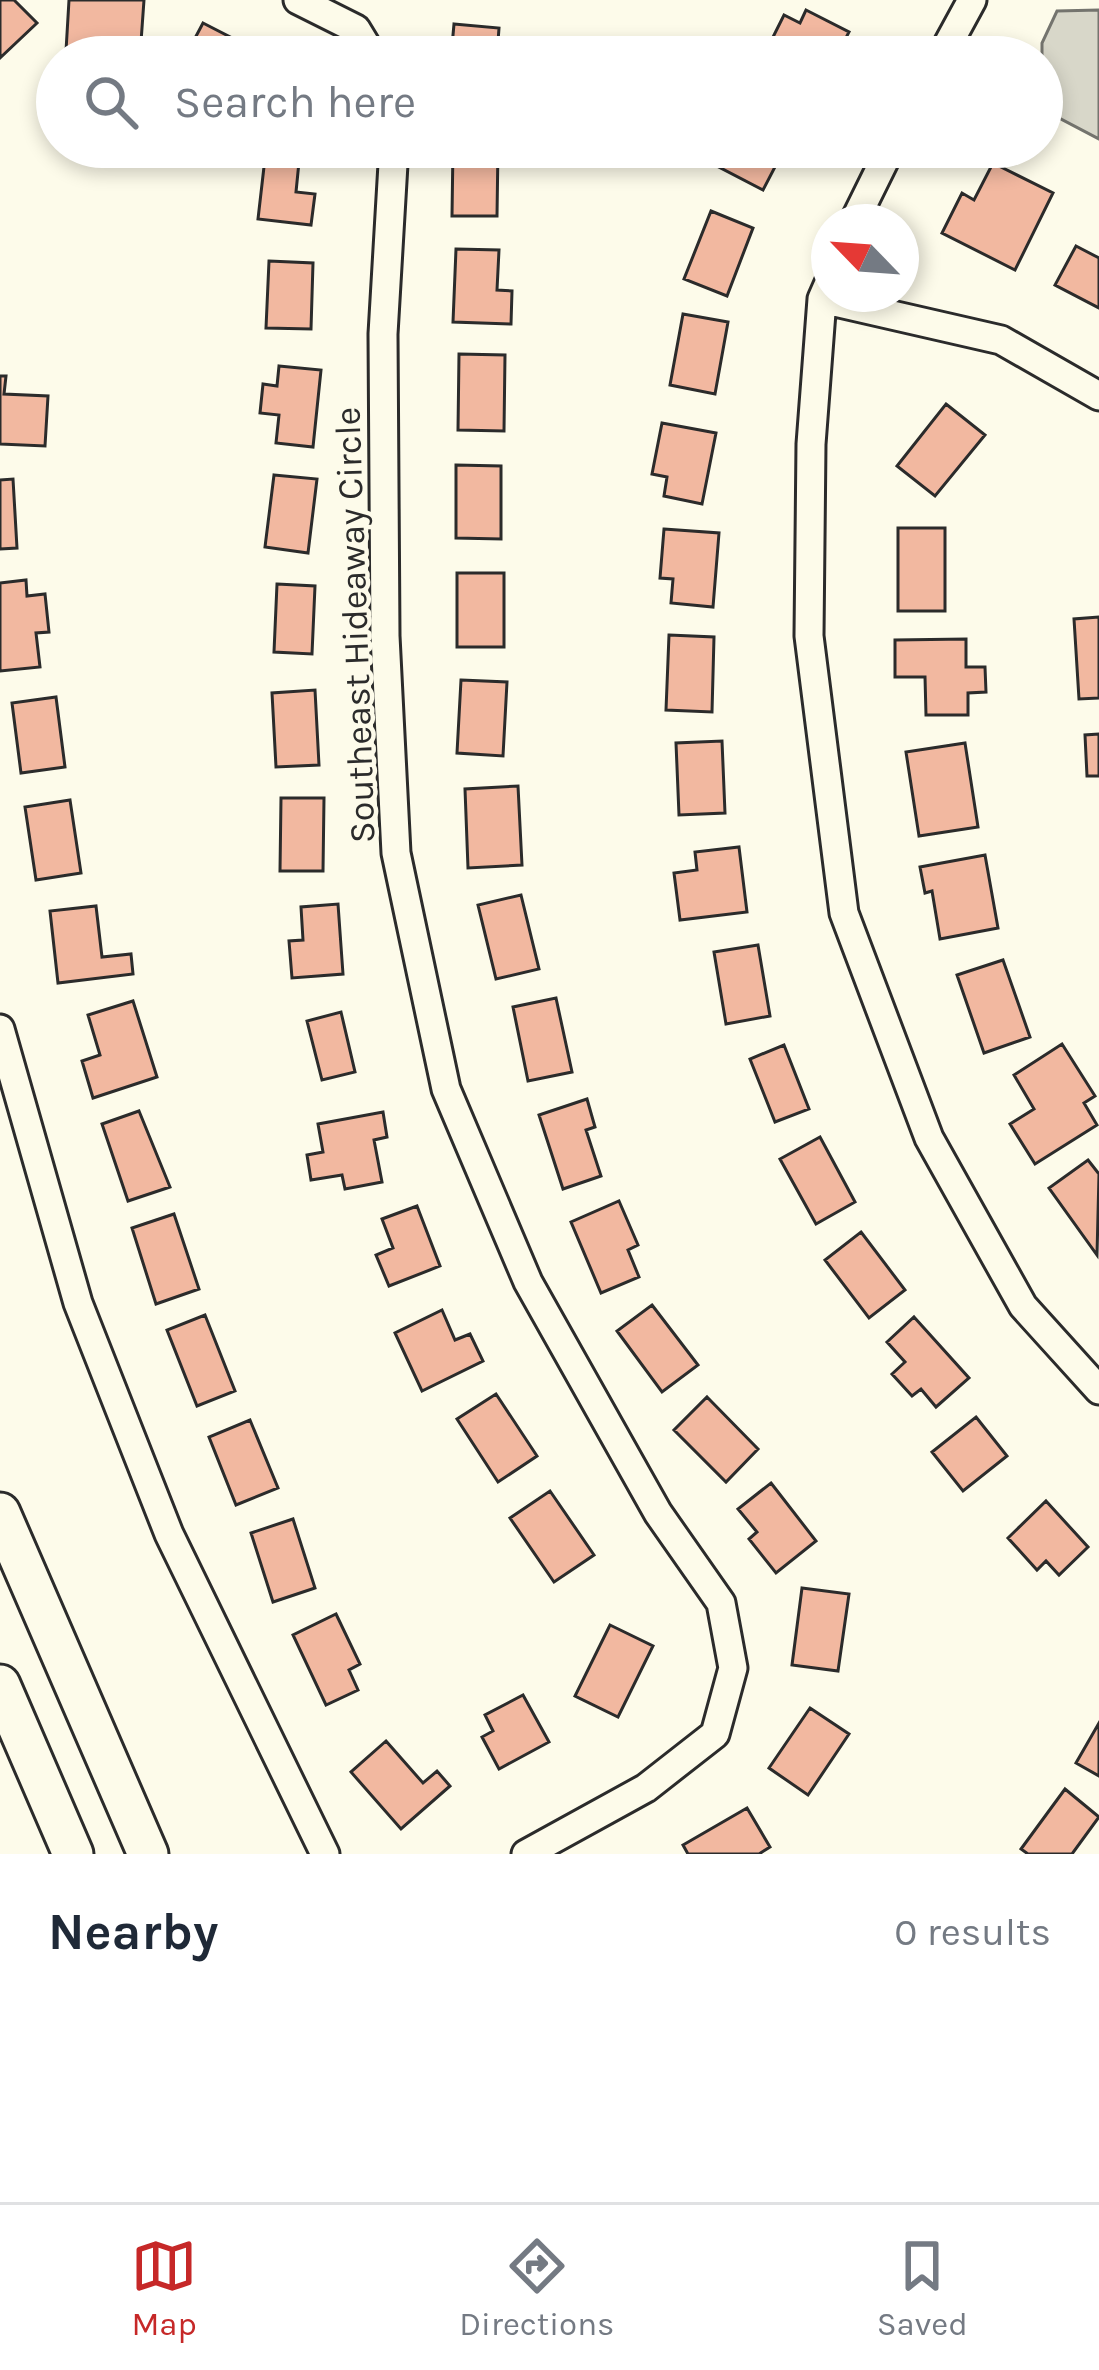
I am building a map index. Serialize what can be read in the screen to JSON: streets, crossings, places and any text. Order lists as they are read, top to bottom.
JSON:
{
  "streets": {
    "street": ["Southeast Hideaway Circle"]
  },
  "north": "top left",
  "page": {
    "search": "Search here",
    "heading": ["Nearby", "0 results"],
    "nav": ["Map", "Directions", "Saved"]
  }
}
